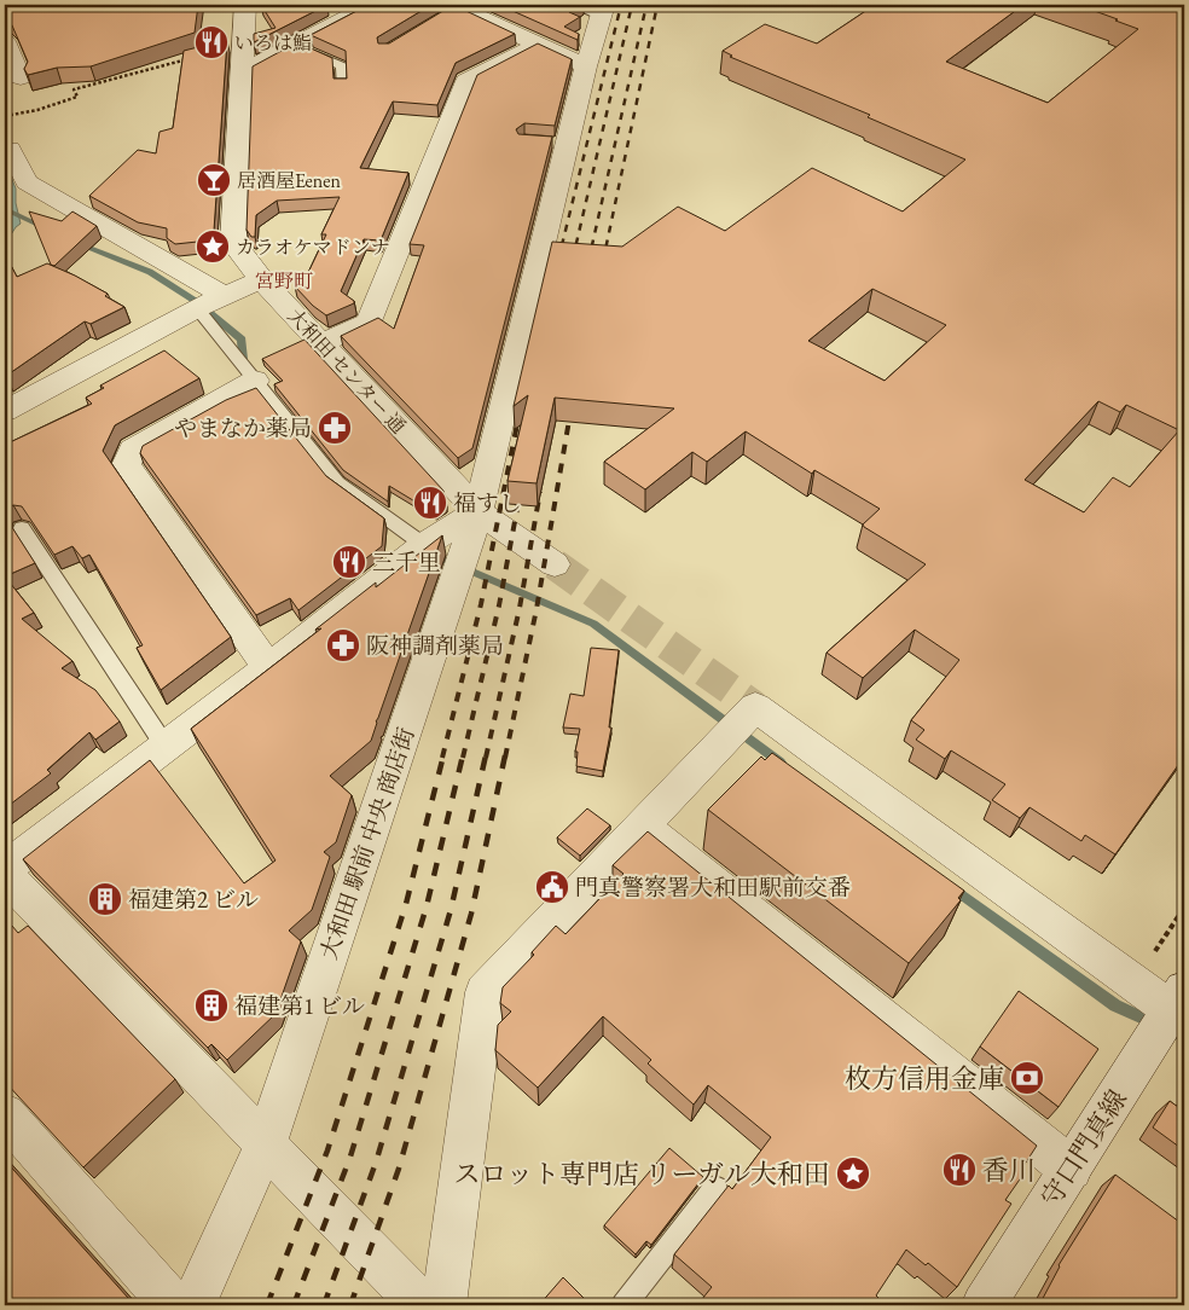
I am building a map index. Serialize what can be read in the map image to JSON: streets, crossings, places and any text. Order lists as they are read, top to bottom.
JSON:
{
  "streets": {
    "street": ["大和田 センター 通", "大和田 駅前 中央 商店街", "守口門真線"]
  },
  "crossings": [
    ["大和田 センター 通", "大和田 駅前 中央 商店街"]
  ],
  "districts": ["宮野町"],
  "places": {
    "restaurant": [
      "いろは鮨",
      "福すし",
      "三千里",
      "香川"
    ],
    "bar": ["居酒屋Eenen"],
    "place": ["カラオケマドンナ", "スロット専門店 リーガル大和田"],
    "pharmacy": ["やまなか薬局", "阪神調剤薬局"],
    "public building": ["門真警察署大和田駅前交番"],
    "building": ["福建第2 ビル", "福建第1 ビル"],
    "bank": ["枚方信用金庫"]
  }
}
